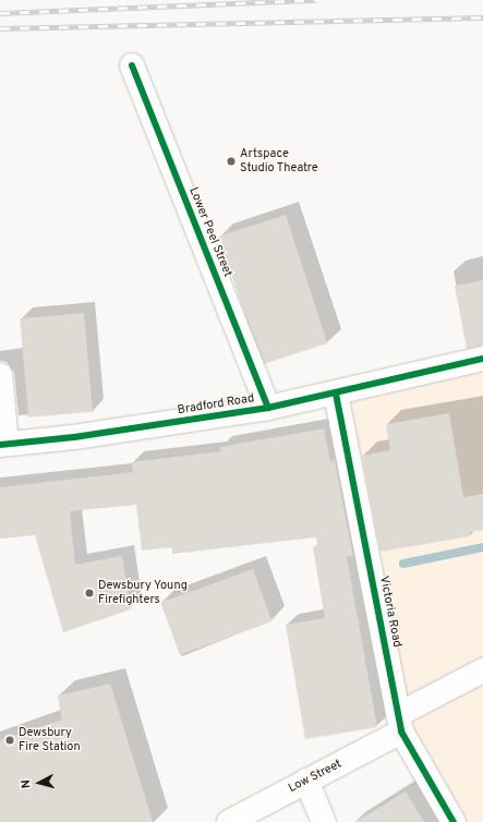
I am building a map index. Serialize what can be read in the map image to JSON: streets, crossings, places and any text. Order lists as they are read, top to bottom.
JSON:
{
  "streets": {
    "street": [
      "Lower Peel Street",
      "Bradford Road",
      "Victoria Road",
      "Low Street"
    ]
  },
  "crossings": [
    ["Lower Peel Street", "Bradford Road"],
    ["Bradford Road", "Victoria Road"],
    ["Victoria Road", "Low Street"]
  ],
  "places": ["Artspace Studio Theatre", "Dewsbury Young Firefighters", "Dewsbury Fire Station"],
  "north": "left"
}
